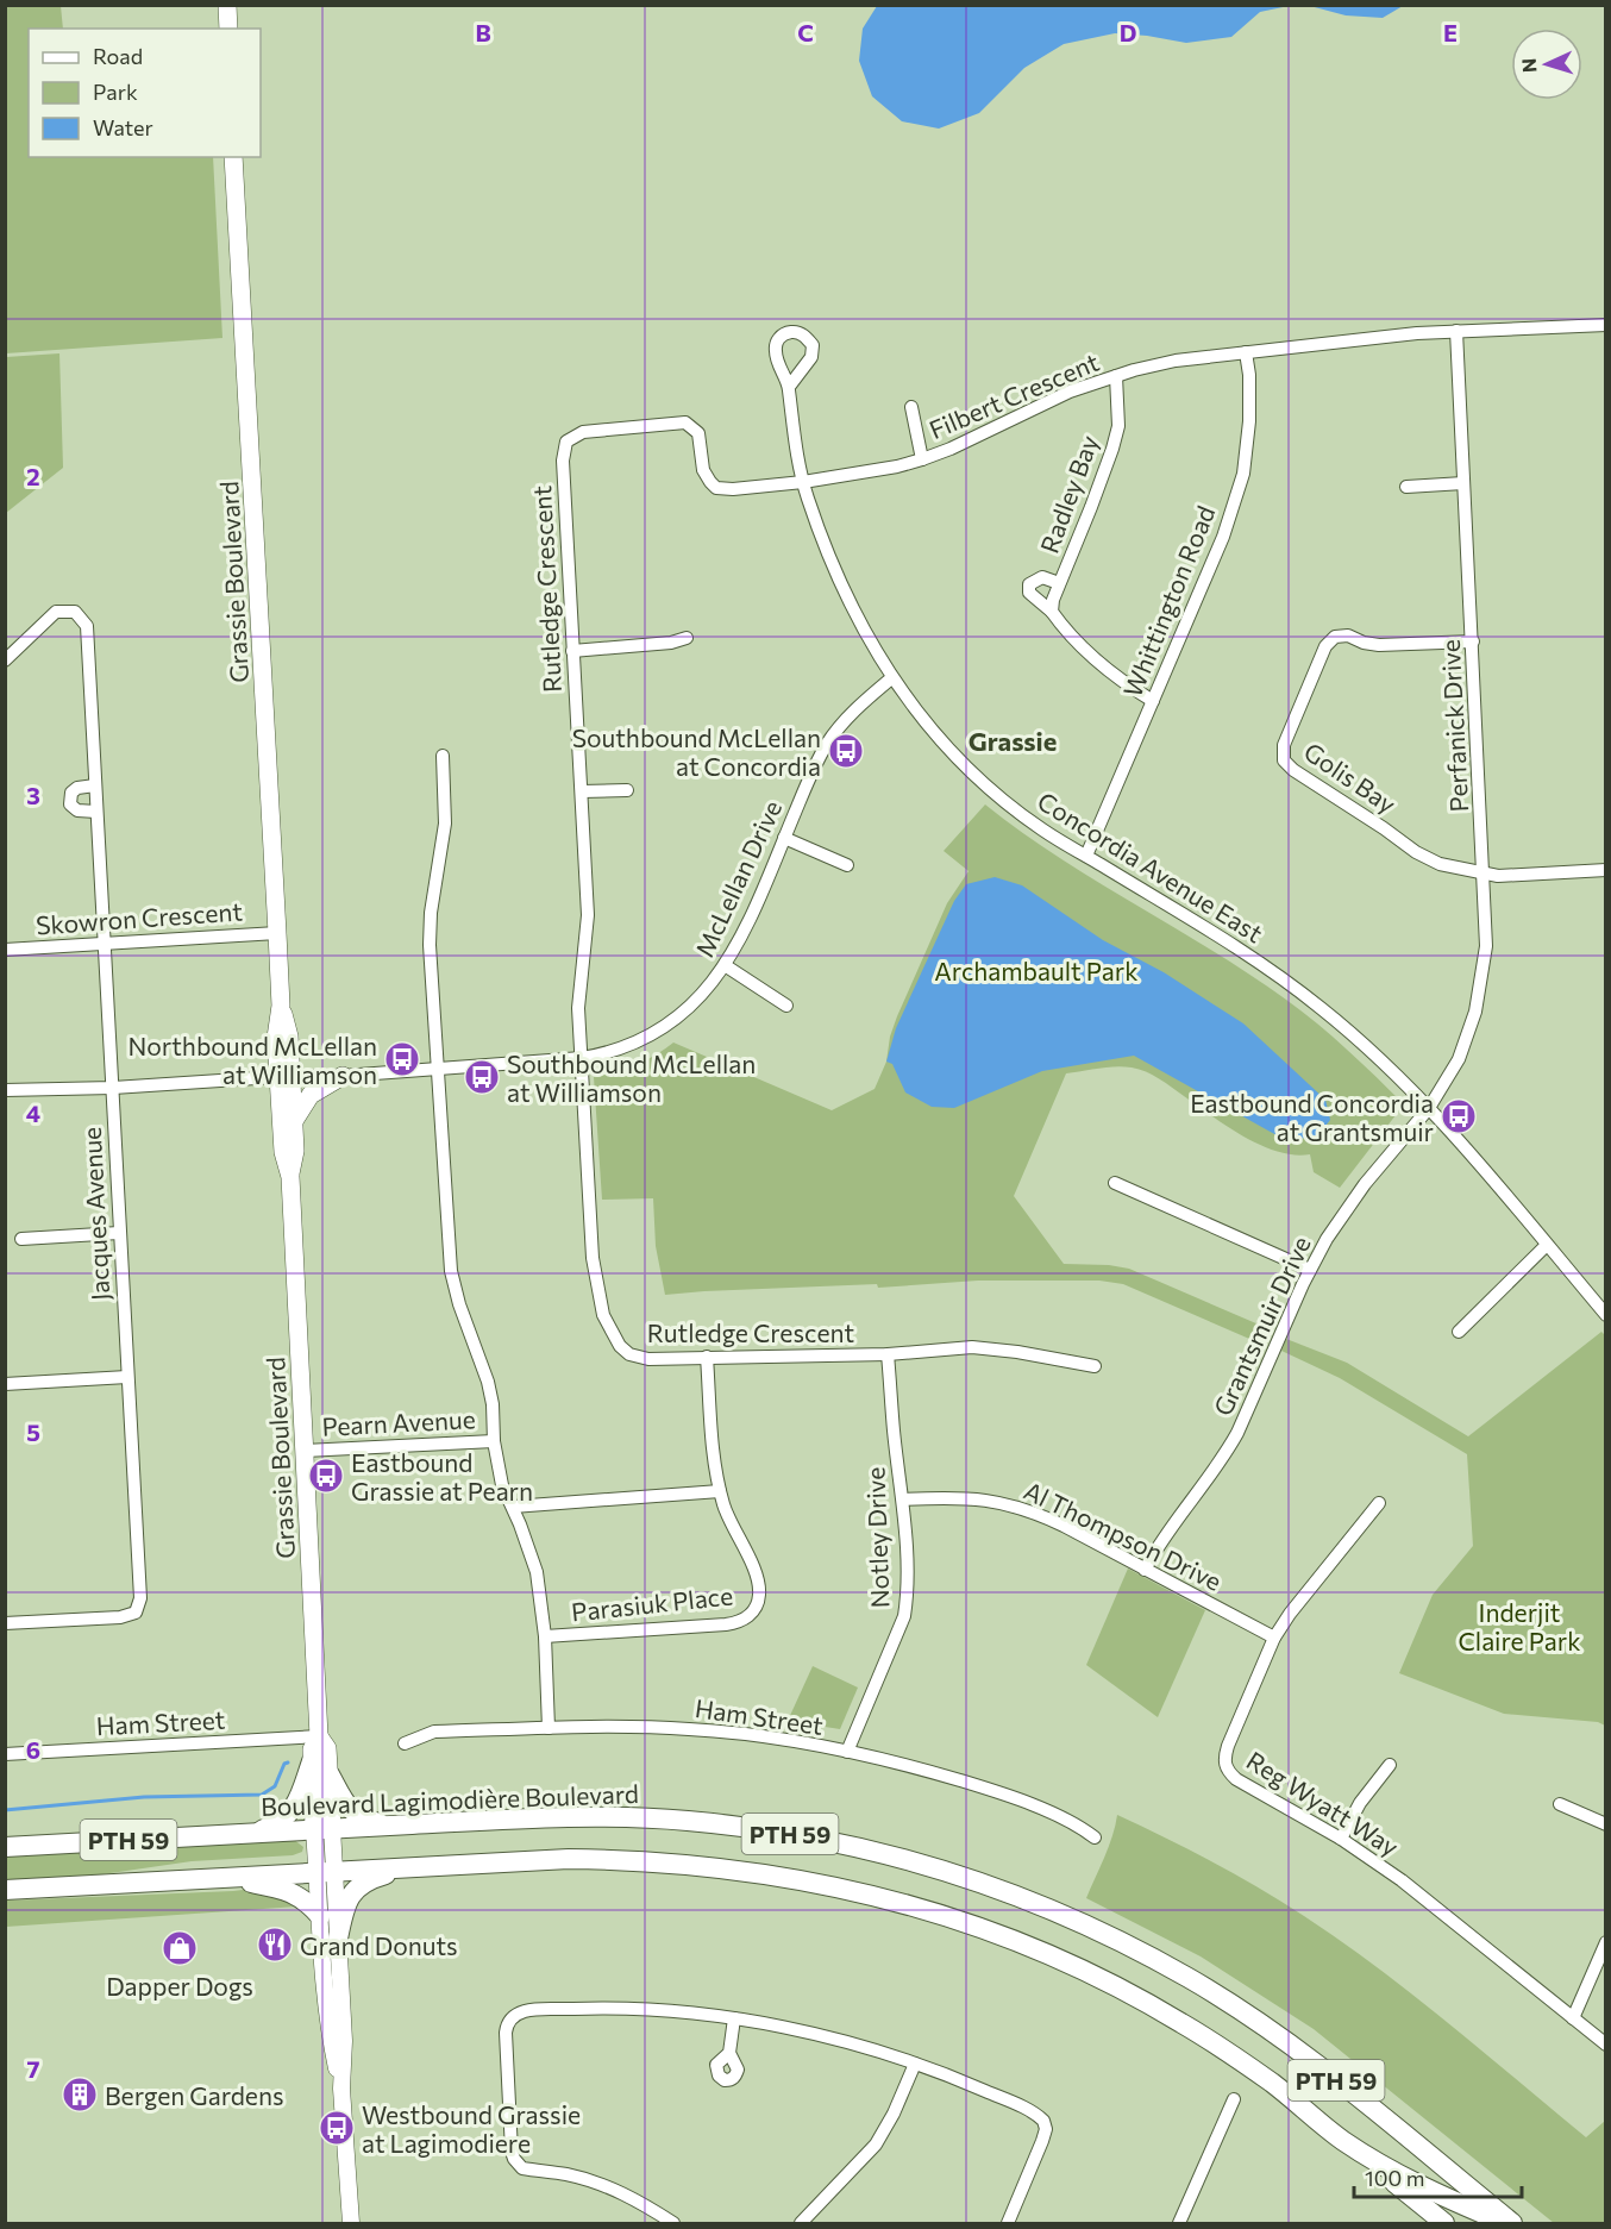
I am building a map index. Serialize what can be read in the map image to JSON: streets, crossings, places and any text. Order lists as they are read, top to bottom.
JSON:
{
  "streets": {
    "main road": ["Grassie Boulevard", "Boulevard Lagimodière Boulevard", "PTH 59"],
    "street": [
      "Filbert Crescent",
      "Radley Bay",
      "Rutledge Crescent",
      "Whittington Road",
      "Perfanick Drive",
      "Golis Bay",
      "Concordia Avenue East",
      "McLellan Drive",
      "Skowron Crescent",
      "Jacques Avenue",
      "Grantsmuir Drive",
      "Pearn Avenue",
      "Al Thompson Drive",
      "Notley Drive",
      "Parasiuk Place",
      "Ham Street",
      "Reg Wyatt Way"
    ]
  },
  "crossings": [
    ["Filbert Crescent", "Radley Bay"],
    ["Filbert Crescent", "Rutledge Crescent"],
    ["Filbert Crescent", "Whittington Road"],
    ["Filbert Crescent", "Perfanick Drive"],
    ["Filbert Crescent", "Concordia Avenue East"],
    ["Radley Bay", "Whittington Road"],
    ["Grassie Boulevard", "McLellan Drive"],
    ["Grassie Boulevard", "Skowron Crescent"],
    ["Grassie Boulevard", "Pearn Avenue"],
    ["Grassie Boulevard", "Ham Street"],
    ["Grassie Boulevard", "Boulevard Lagimodière Boulevard"],
    ["Grassie Boulevard", "PTH 59"],
    ["Rutledge Crescent", "Concordia Avenue East"],
    ["Rutledge Crescent", "McLellan Drive"],
    ["Rutledge Crescent", "Notley Drive"],
    ["Rutledge Crescent", "Parasiuk Place"],
    ["Whittington Road", "Concordia Avenue East"],
    ["Perfanick Drive", "Golis Bay"],
    ["Perfanick Drive", "Concordia Avenue East"],
    ["Perfanick Drive", "Grantsmuir Drive"],
    ["Concordia Avenue East", "McLellan Drive"],
    ["Concordia Avenue East", "Grantsmuir Drive"],
    ["McLellan Drive", "Jacques Avenue"],
    ["Skowron Crescent", "Jacques Avenue"],
    ["Grantsmuir Drive", "Al Thompson Drive"],
    ["Al Thompson Drive", "Notley Drive"],
    ["Al Thompson Drive", "Reg Wyatt Way"],
    ["Notley Drive", "Ham Street"]
  ],
  "districts": ["Grassie"],
  "parks": ["Archambault Park", "Inderjit Claire Park"],
  "places": {
    "bus stop": [
      "Southbound McLellan at Concordia",
      "Northbound McLellan at Williamson",
      "Southbound McLellan at Williamson",
      "Eastbound Concordia at Grantsmuir",
      "Eastbound Grassie at Pearn",
      "Westbound Grassie at Lagimodiere"
    ],
    "restaurant": ["Grand Donuts"],
    "shop": ["Dapper Dogs"],
    "building": ["Bergen Gardens"]
  },
  "legend": ["Road", "Park", "Water"],
  "scale_bar": "100 m",
  "north": "left",
  "grid": {
    "columns": [
      "B",
      "C",
      "D",
      "E"
    ],
    "rows": [
      "2",
      "3",
      "4",
      "5",
      "6",
      "7"
    ]
  }
}
